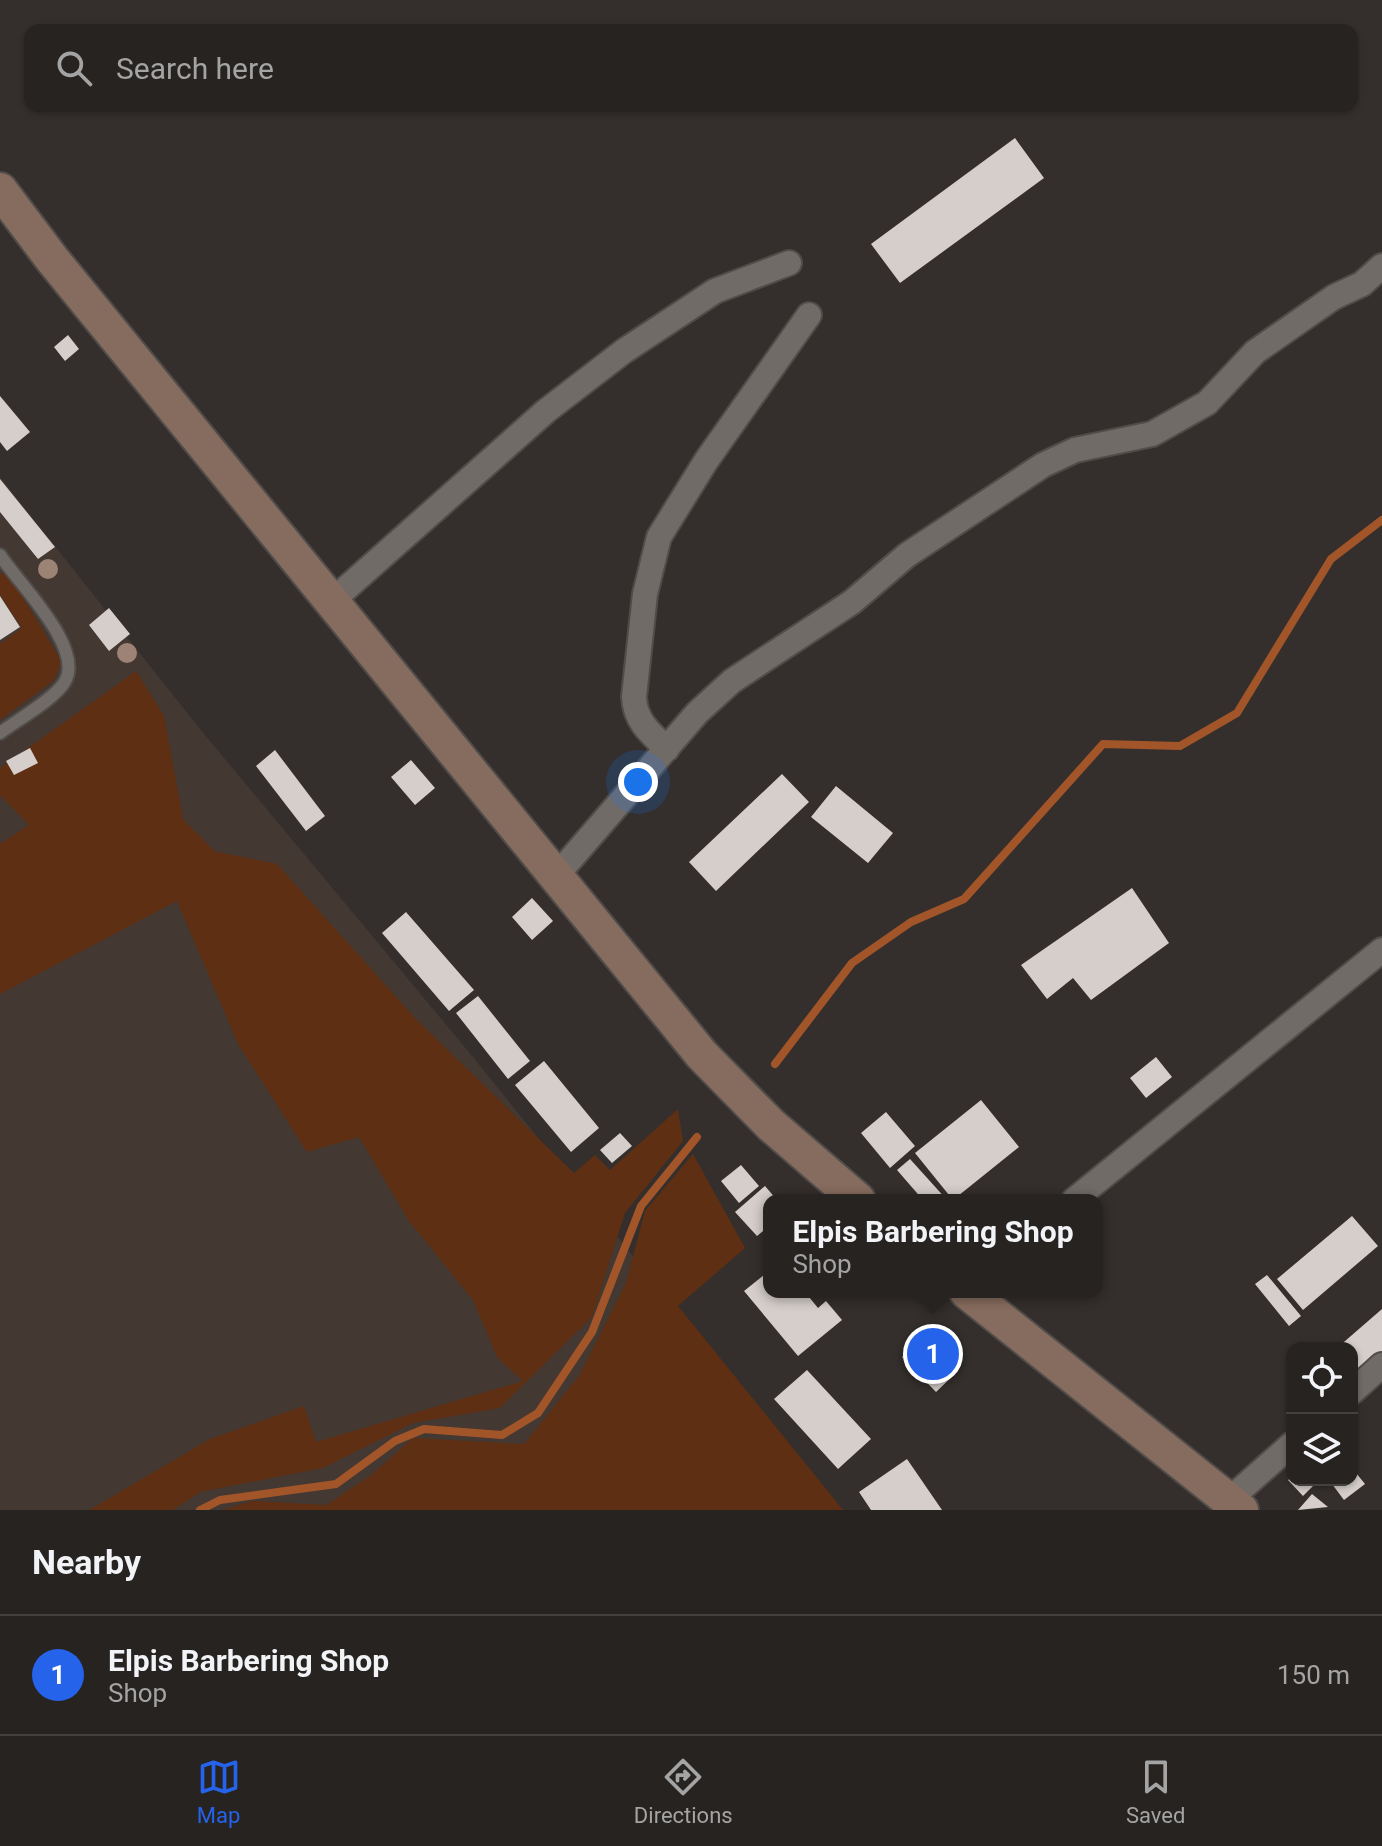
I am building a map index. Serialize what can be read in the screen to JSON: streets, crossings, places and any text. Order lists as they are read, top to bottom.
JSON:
{
  "page": {
    "search": "Search here",
    "popup": ["Elpis Barbering Shop", "Shop"],
    "pins": "1",
    "heading": "Nearby",
    "list": [
      {
        "mark": "1",
        "name": "Elpis Barbering Shop",
        "note": "Shop",
        "value": "150 m"
      }
    ],
    "nav": ["Map", "Directions", "Saved"]
  }
}
